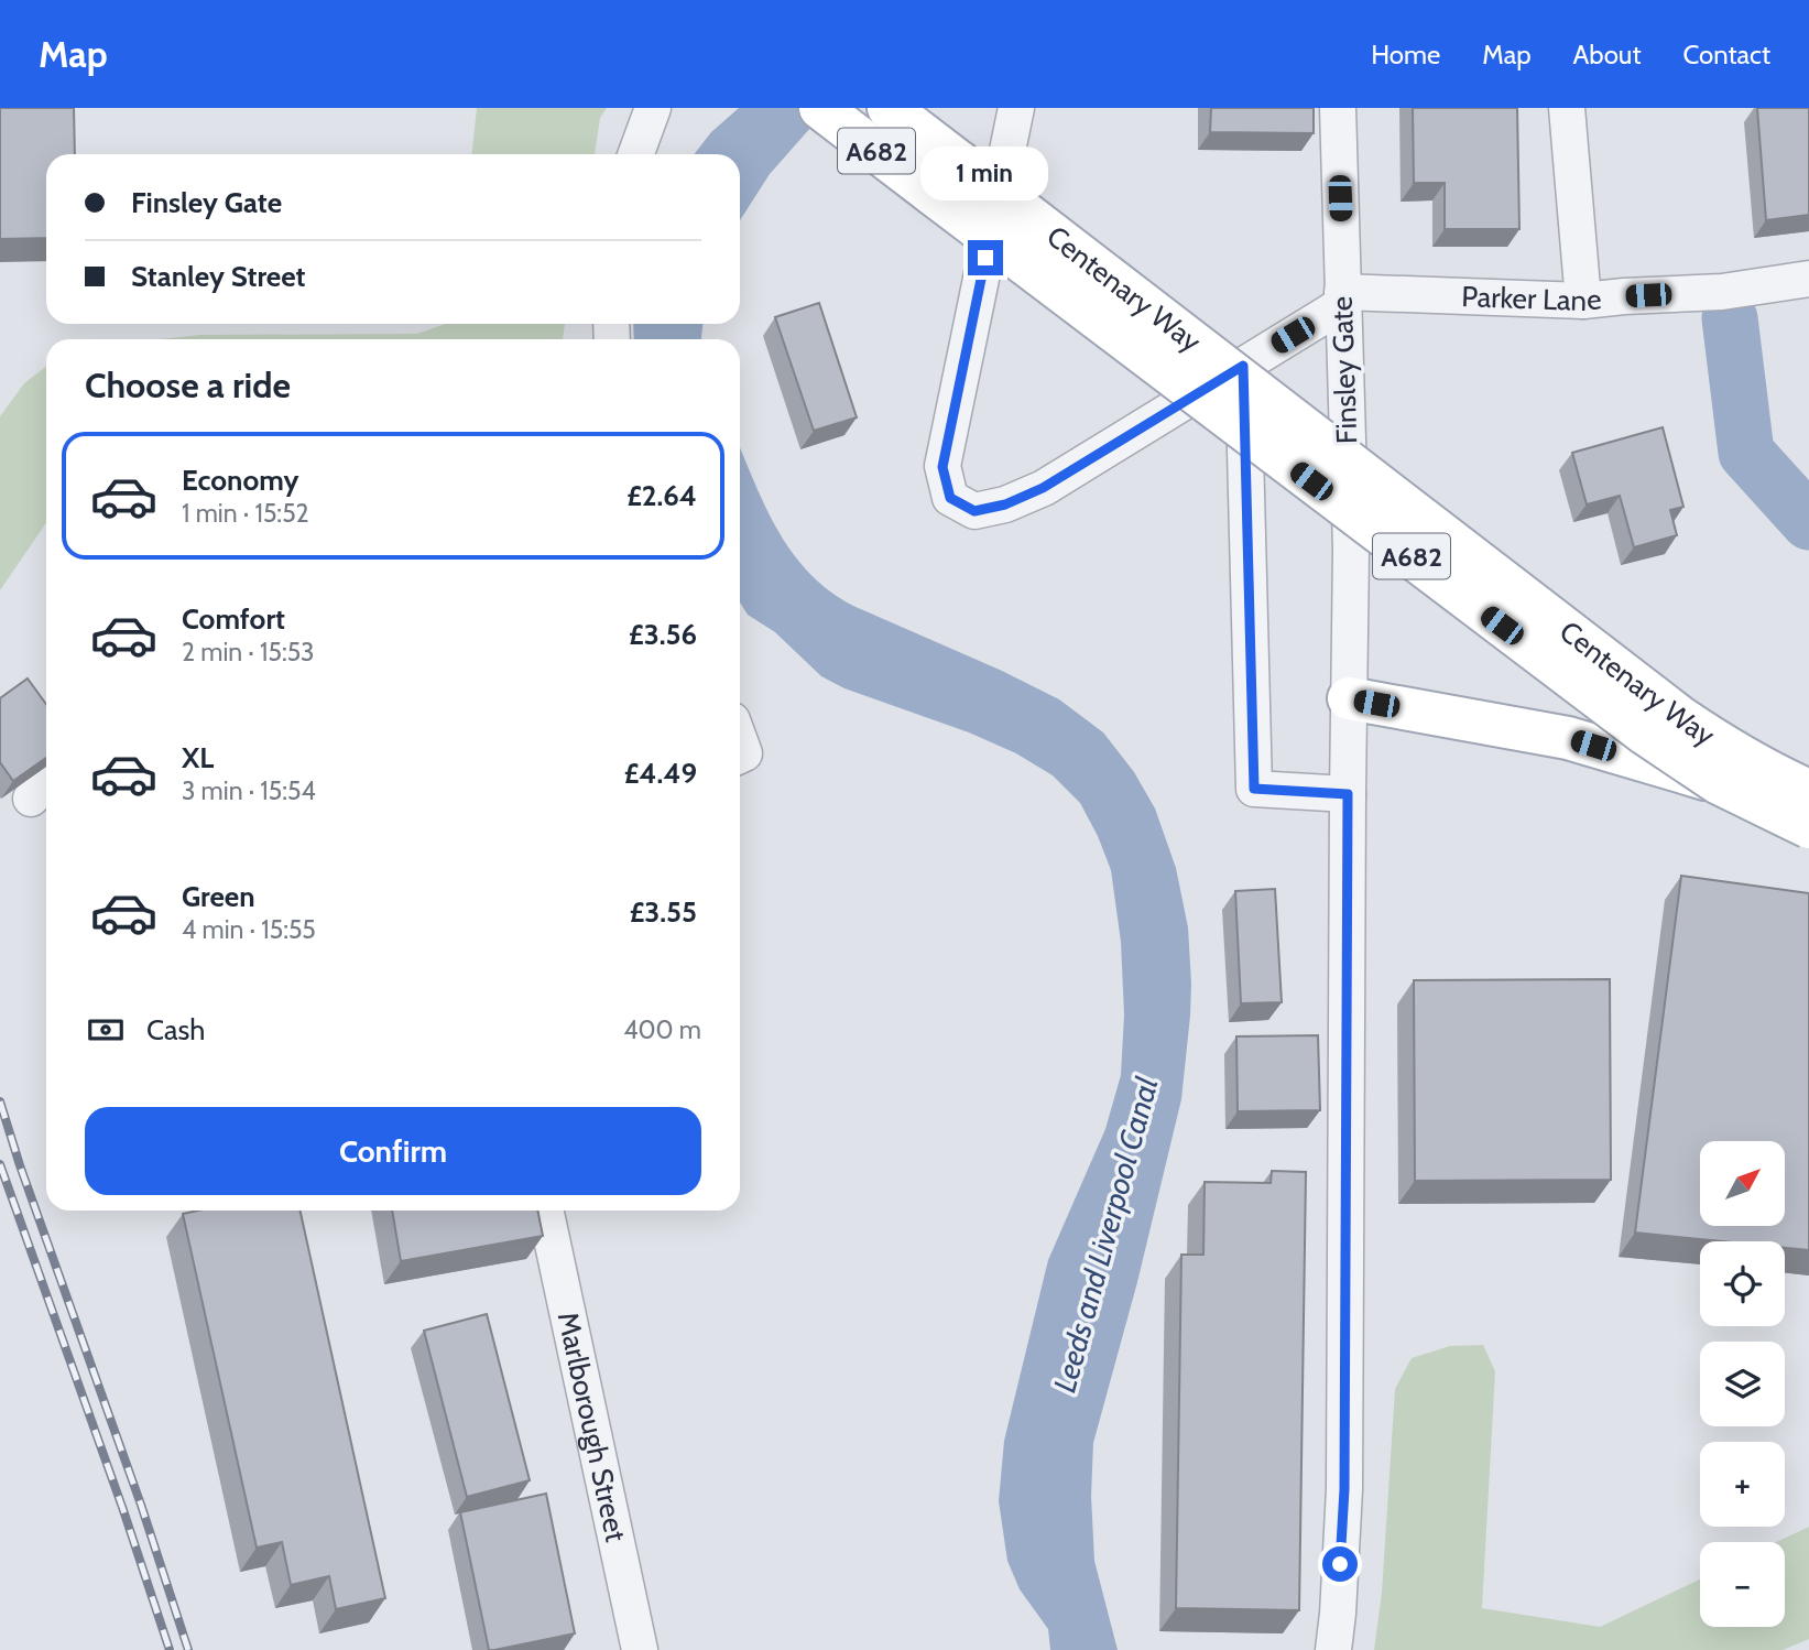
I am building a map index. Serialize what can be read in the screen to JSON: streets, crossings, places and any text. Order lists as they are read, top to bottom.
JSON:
{
  "streets": {
    "main road": ["A682", "Centenary Way"],
    "street": ["Parker Lane", "Finsley Gate", "Marlborough Street"]
  },
  "crossings": [
    ["A682", "Centenary Way"],
    ["A682", "Finsley Gate"],
    ["Parker Lane", "Finsley Gate"]
  ],
  "water": ["Leeds and Liverpool Canal"],
  "north": "top right",
  "page": {
    "header": "Map",
    "nav": [
      "Home",
      "Map",
      "About",
      "Contact"
    ],
    "bubble": "1 min",
    "banner": ["Finsley Gate", "Stanley Street"],
    "heading": "Choose a ride",
    "list": [
      {
        "name": "Economy",
        "note": "1 min · 15:52",
        "value": "£2.64"
      },
      {
        "name": "Comfort",
        "note": "2 min · 15:53",
        "value": "£3.56"
      },
      {
        "name": "XL",
        "note": "3 min · 15:54",
        "value": "£4.49"
      },
      {
        "name": "Green",
        "note": "4 min · 15:55",
        "value": "£3.55"
      }
    ],
    "pay": ["Cash", "400 m"],
    "buttons": "Confirm",
    "map_buttons": ["+", "−"]
  }
}
